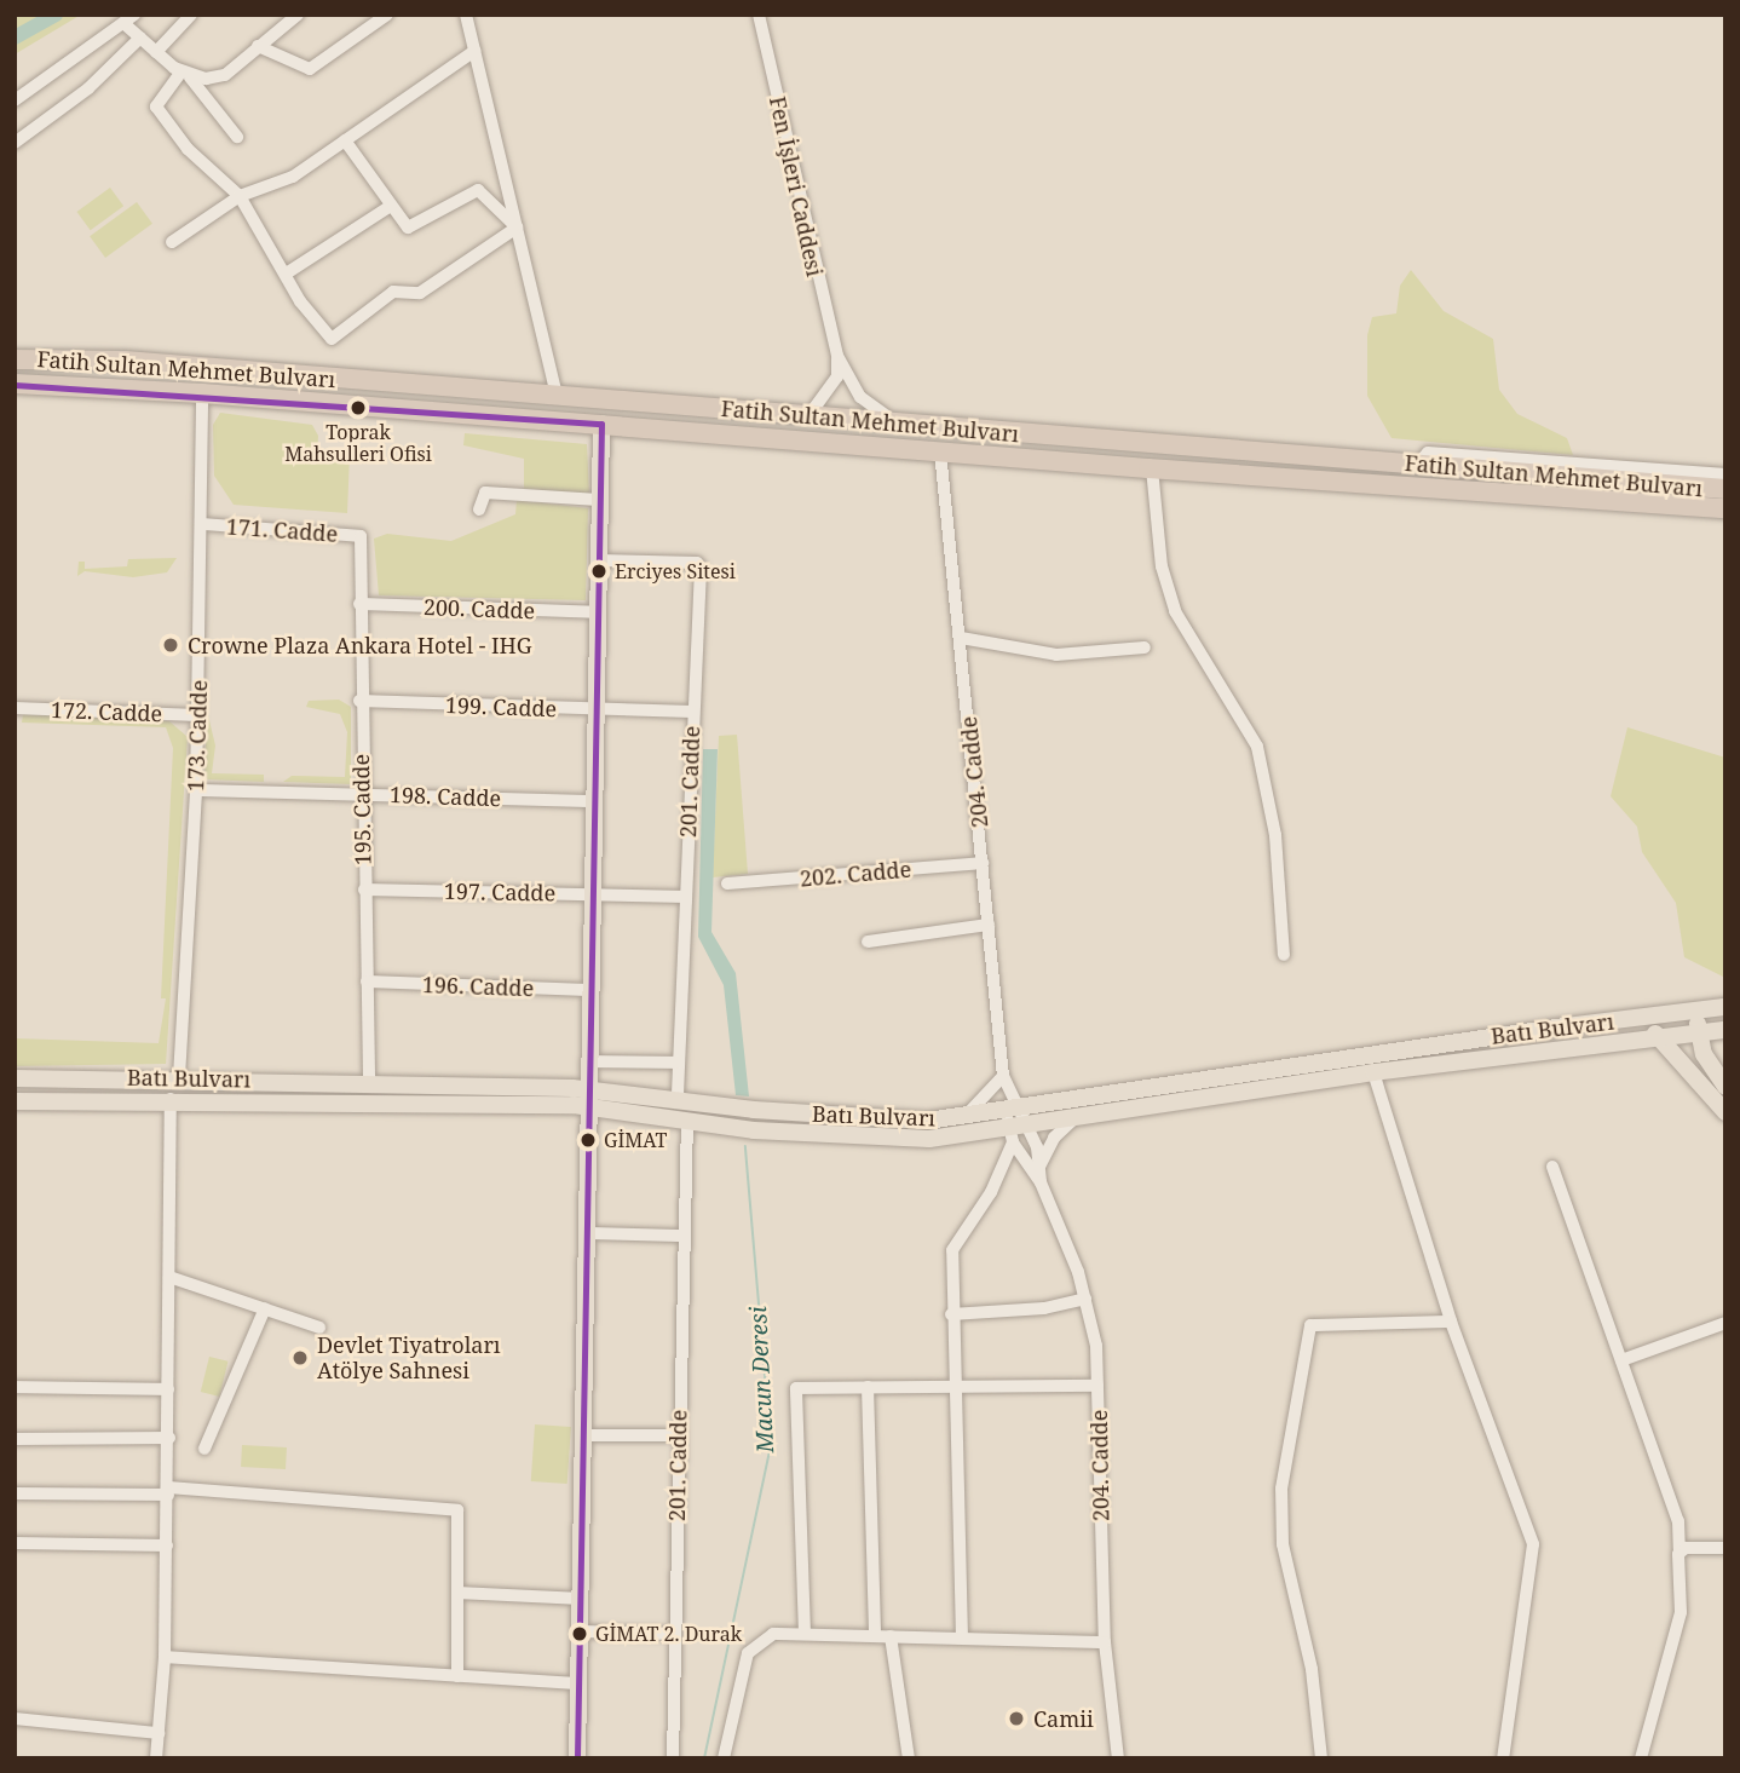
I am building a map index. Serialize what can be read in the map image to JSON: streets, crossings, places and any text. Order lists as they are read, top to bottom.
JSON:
{
  "streets": {
    "highway": ["Fatih Sultan Mehmet Bulvarı"],
    "main road": ["Batı Bulvarı"],
    "street": [
      "Fen İşleri Caddesi",
      "171. Cadde",
      "200. Cadde",
      "199. Cadde",
      "172. Cadde",
      "173. Cadde",
      "204. Cadde",
      "201. Cadde",
      "198. Cadde",
      "195. Cadde",
      "202. Cadde",
      "197. Cadde",
      "196. Cadde"
    ]
  },
  "crossings": [
    ["Fen İşleri Caddesi", "Fatih Sultan Mehmet Bulvarı"],
    ["Fatih Sultan Mehmet Bulvarı", "173. Cadde"],
    ["Fatih Sultan Mehmet Bulvarı", "204. Cadde"],
    ["171. Cadde", "173. Cadde"],
    ["171. Cadde", "195. Cadde"],
    ["200. Cadde", "195. Cadde"],
    ["199. Cadde", "201. Cadde"],
    ["199. Cadde", "195. Cadde"],
    ["172. Cadde", "173. Cadde"],
    ["173. Cadde", "198. Cadde"],
    ["173. Cadde", "Batı Bulvarı"],
    ["204. Cadde", "202. Cadde"],
    ["204. Cadde", "Batı Bulvarı"],
    ["201. Cadde", "197. Cadde"],
    ["201. Cadde", "Batı Bulvarı"],
    ["198. Cadde", "195. Cadde"],
    ["195. Cadde", "197. Cadde"],
    ["195. Cadde", "196. Cadde"],
    ["195. Cadde", "Batı Bulvarı"]
  ],
  "water": ["Macun Deresi"],
  "places": [
    "Toprak Mahsulleri Ofisi",
    "Erciyes Sitesi",
    "Crowne Plaza Ankara Hotel - IHG",
    "GİMAT",
    "Devlet Tiyatroları Atölye Sahnesi",
    "GİMAT 2. Durak",
    "Camii"
  ]
}
